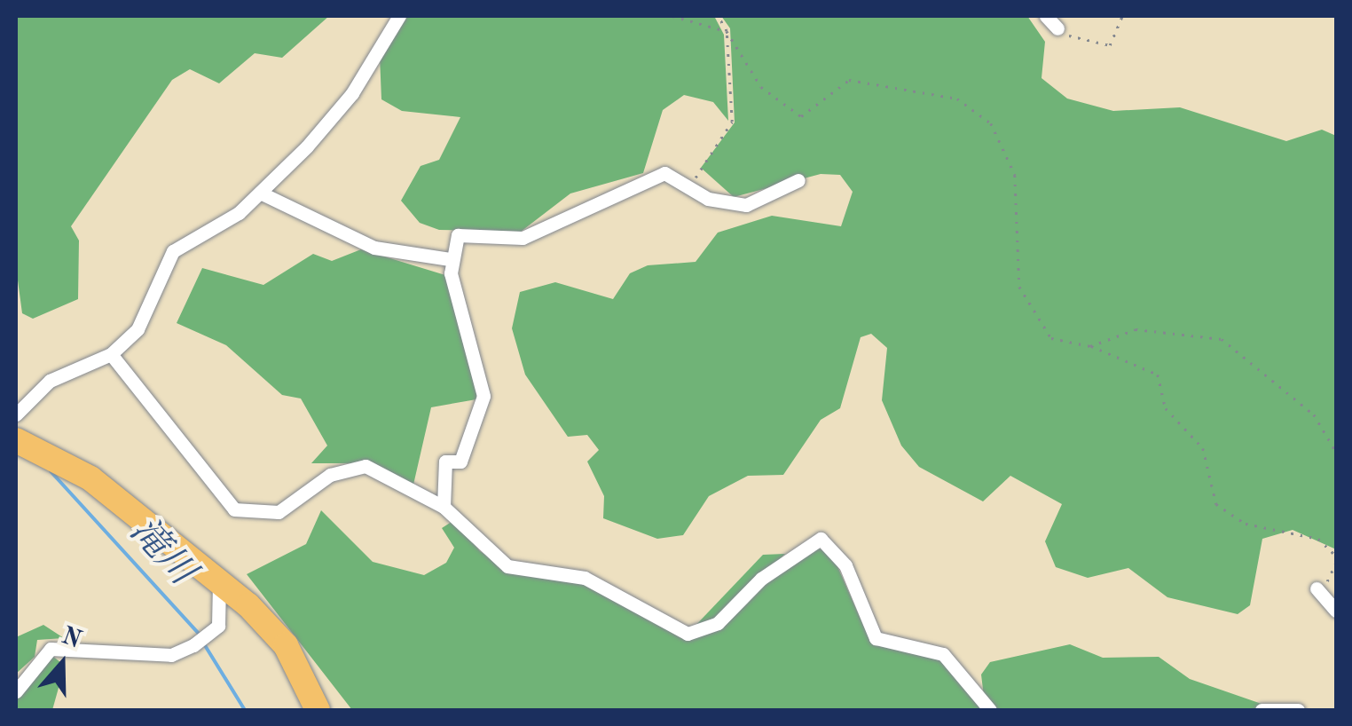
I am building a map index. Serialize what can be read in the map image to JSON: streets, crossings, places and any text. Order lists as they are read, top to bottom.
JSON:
{
  "water": ["滝川"],
  "north": "top"
}
